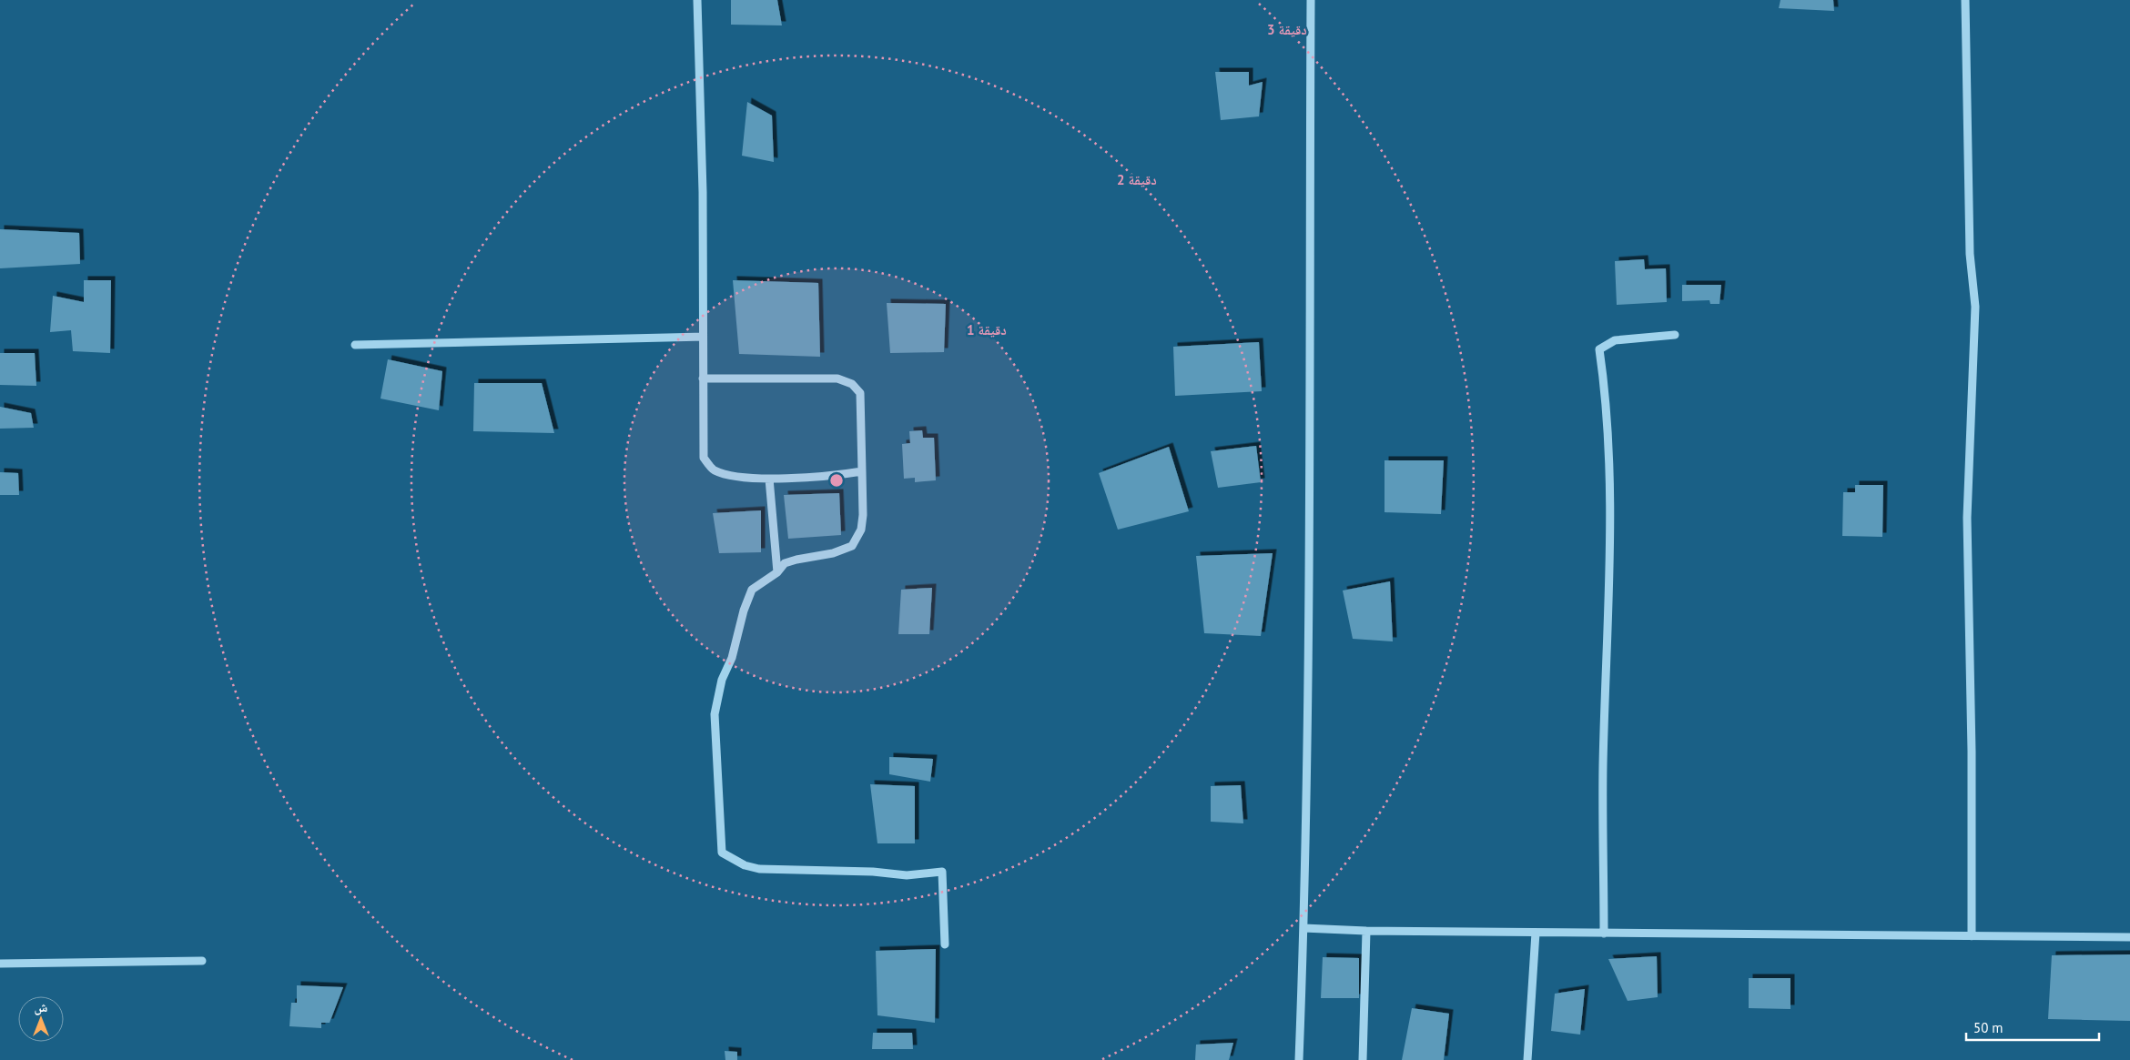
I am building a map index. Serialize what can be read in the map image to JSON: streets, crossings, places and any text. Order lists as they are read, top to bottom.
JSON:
{
  "scale_bar": "50 m",
  "north": "top",
  "rings": ["3 دقيقة", "2 دقيقة", "1 دقيقة"]
}
